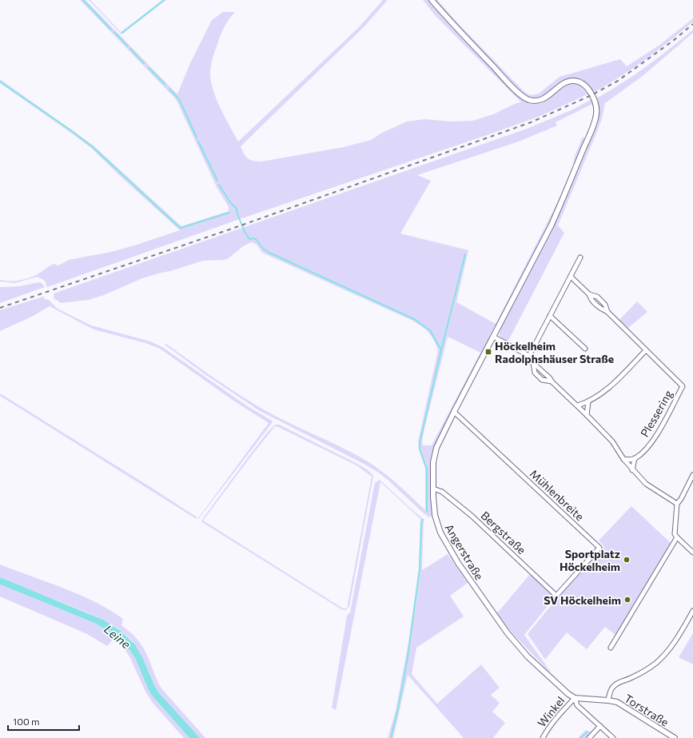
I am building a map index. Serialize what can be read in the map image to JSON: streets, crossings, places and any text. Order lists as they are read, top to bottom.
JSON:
{
  "streets": {
    "street": [
      "Plessering",
      "Mühlenbreite",
      "Bergstraße",
      "Angerstraße",
      "Torstraße",
      "Winkel"
    ]
  },
  "crossings": [
    ["Mühlenbreite", "Bergstraße"],
    ["Mühlenbreite", "Angerstraße"],
    ["Bergstraße", "Angerstraße"],
    ["Angerstraße", "Winkel"]
  ],
  "water": ["Leine"],
  "places": {
    "transit": ["Höckelheim Radolphshäuser Straße"],
    "other": ["Sportplatz Höckelheim", "SV Höckelheim"]
  },
  "scale_bar": "100 m"
}
